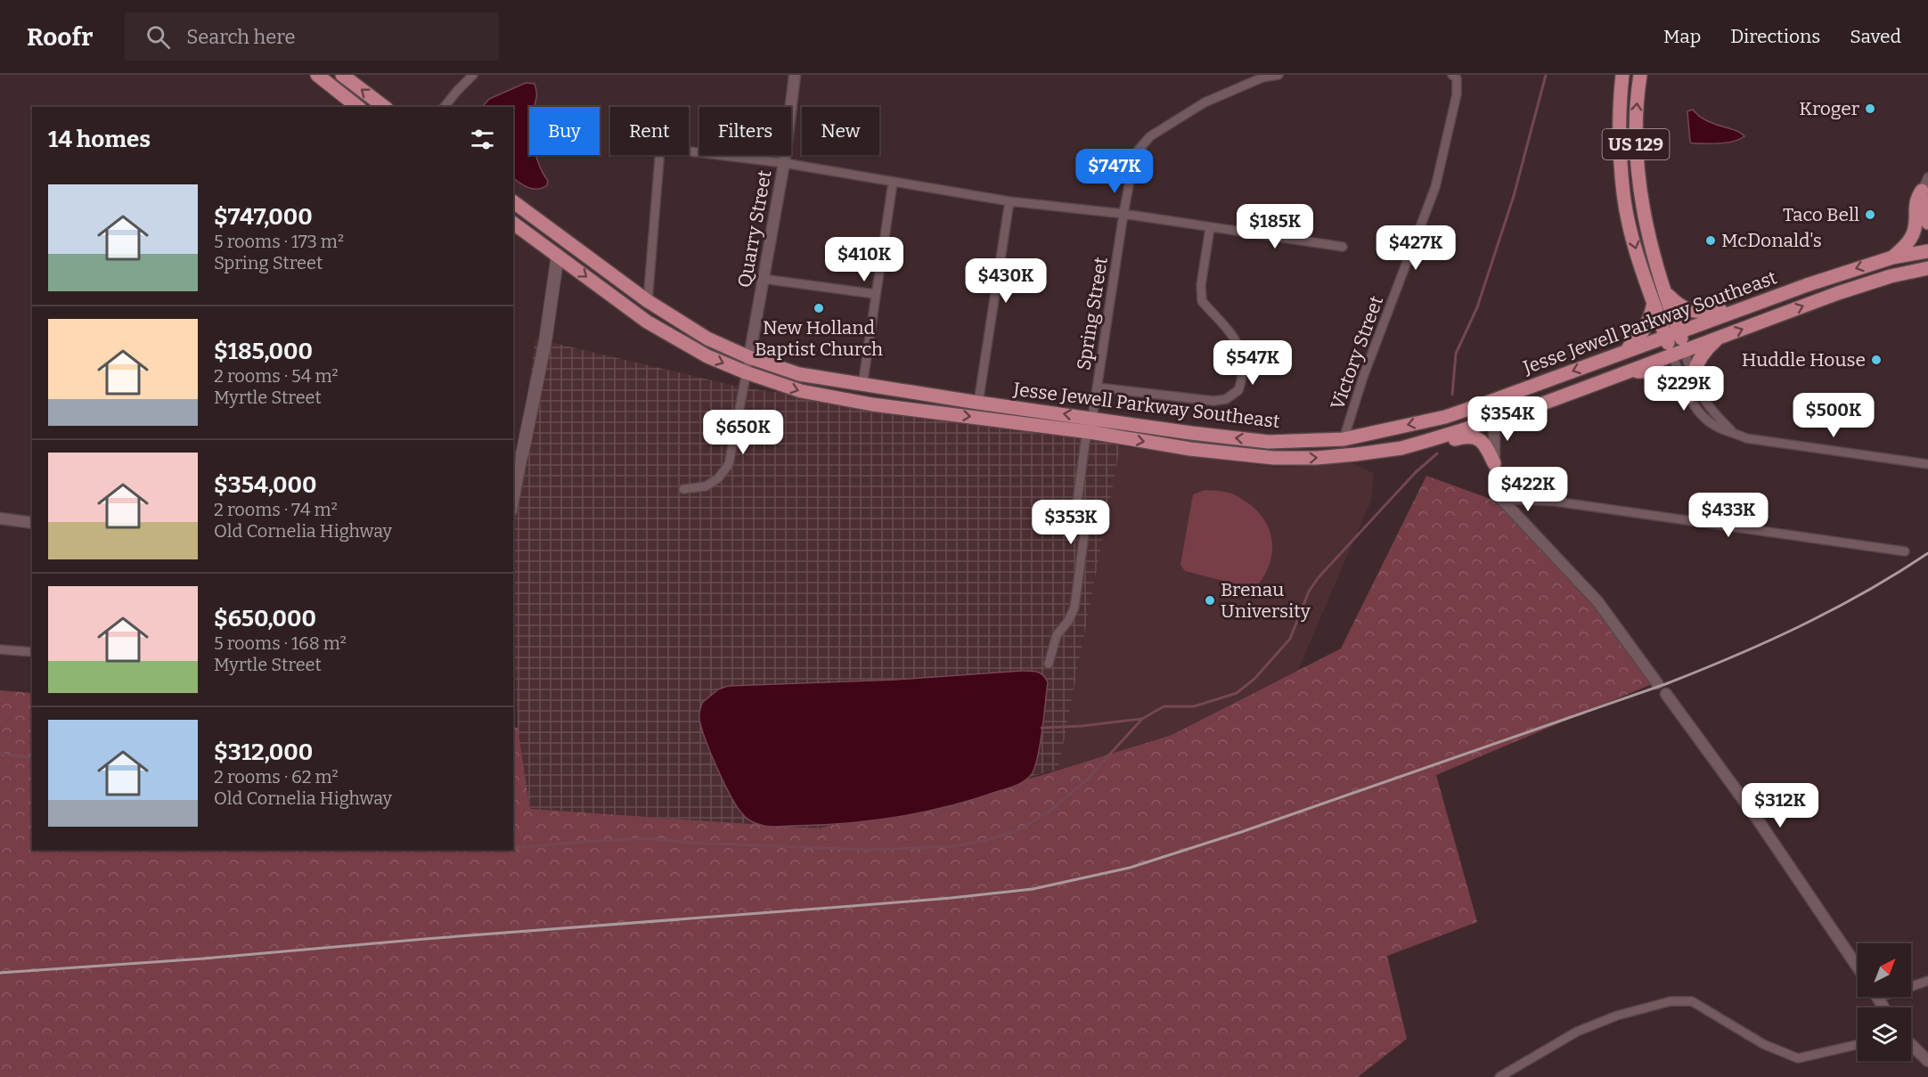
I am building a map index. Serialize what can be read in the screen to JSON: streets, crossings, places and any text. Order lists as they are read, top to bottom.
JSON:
{
  "streets": {
    "main road": ["US 129", "Jesse Jewell Parkway Southeast"],
    "street": ["Quarry Street", "Spring Street", "Victory Street"]
  },
  "crossings": [
    ["US 129", "Jesse Jewell Parkway Southeast"],
    ["Quarry Street", "Jesse Jewell Parkway Southeast"],
    ["Spring Street", "Jesse Jewell Parkway Southeast"],
    ["Jesse Jewell Parkway Southeast", "Victory Street"]
  ],
  "places": [
    "Kroger",
    "Taco Bell",
    "McDonald's",
    "New Holland Baptist Church",
    "Huddle House",
    "Brenau University"
  ],
  "north": "top right",
  "page": {
    "header": "Roofr",
    "search": "Search here",
    "nav": ["Map", "Directions", "Saved"],
    "chip": [
      "Buy",
      "Rent",
      "Filters",
      "New"
    ],
    "heading": "14 homes",
    "price": [
      "$747K",
      "$185K",
      "$427K",
      "$410K",
      "$430K",
      "$547K",
      "$229K",
      "$500K",
      "$354K",
      "$650K",
      "$422K",
      "$433K",
      "$353K",
      "$312K"
    ],
    "list": [
      {
        "name": "$747,000",
        "note": "5 rooms · 173 m² · Spring Street"
      },
      {
        "name": "$185,000",
        "note": "2 rooms · 54 m² · Myrtle Street"
      },
      {
        "name": "$354,000",
        "note": "2 rooms · 74 m² · Old Cornelia Highway"
      },
      {
        "name": "$650,000",
        "note": "5 rooms · 168 m² · Myrtle Street"
      },
      {
        "name": "$312,000",
        "note": "2 rooms · 62 m² · Old Cornelia Highway"
      }
    ]
  }
}
